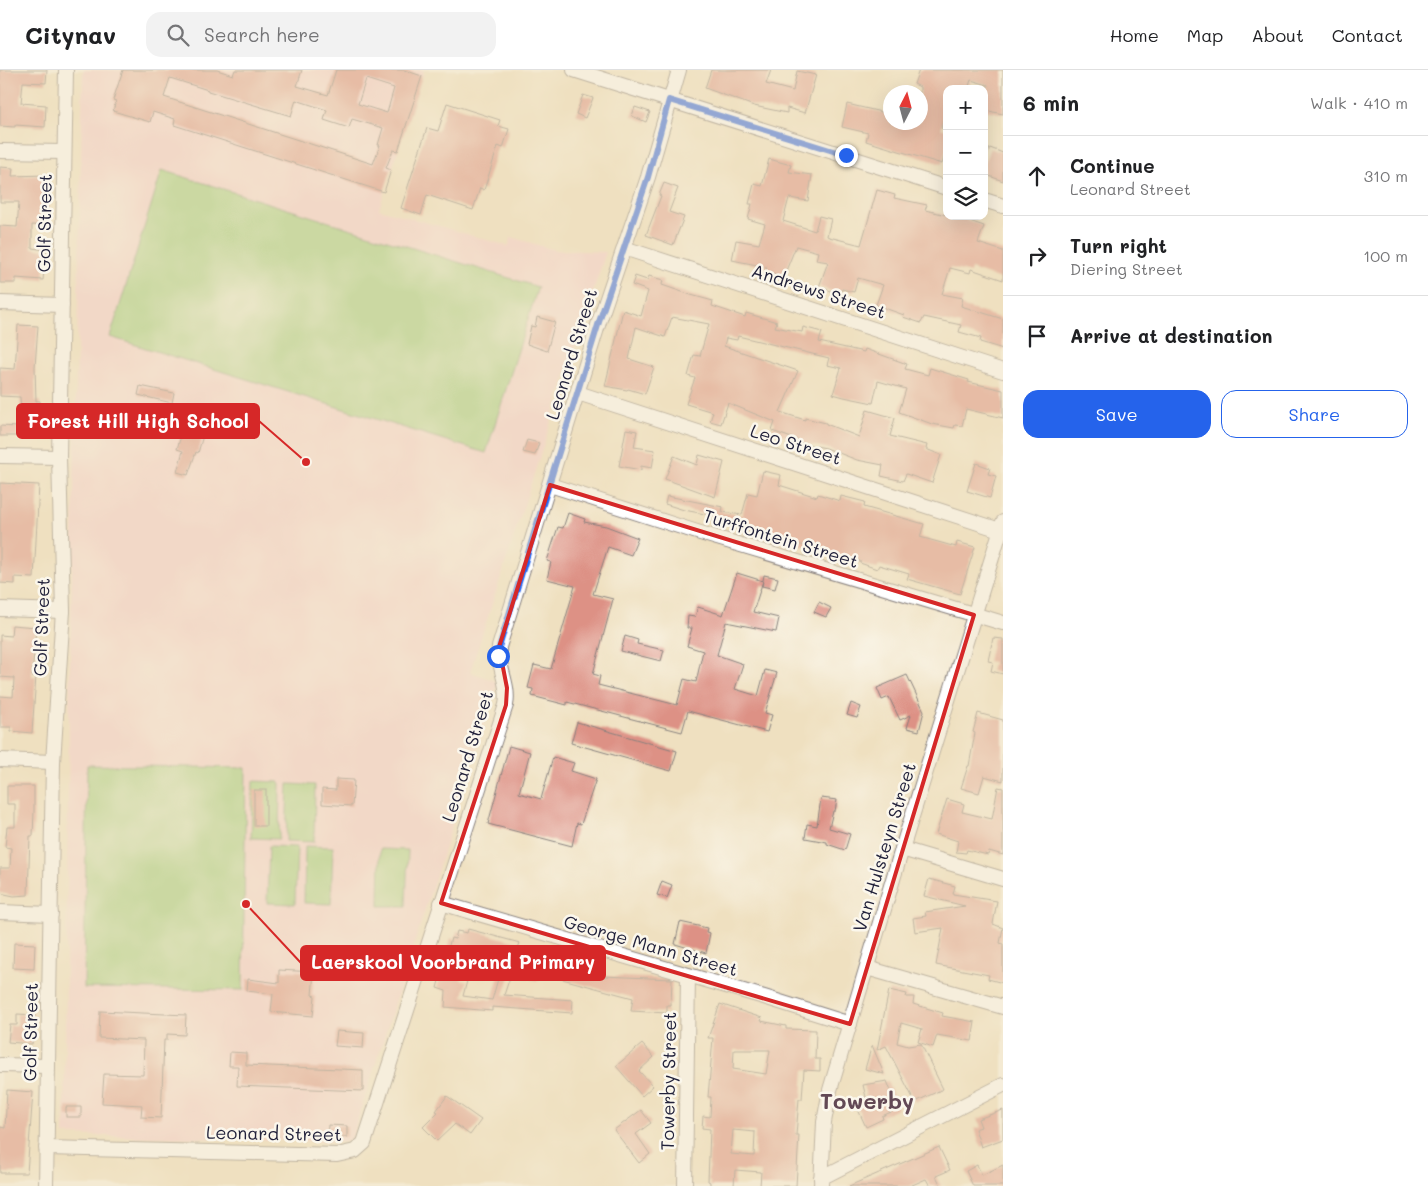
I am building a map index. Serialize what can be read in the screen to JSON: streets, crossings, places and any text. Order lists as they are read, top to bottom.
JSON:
{
  "streets": {
    "street": [
      "Golf Street",
      "Andrews Street",
      "Leonard Street",
      "Leo Street",
      "Turffontein Street",
      "Van Hulsteyn Street",
      "George Mann Street",
      "Towerby Street"
    ]
  },
  "crossings": [
    ["Golf Street", "Leonard Street"],
    ["Andrews Street", "Leonard Street"],
    ["Leonard Street", "Leo Street"],
    ["Leonard Street", "Turffontein Street"],
    ["Leonard Street", "George Mann Street"],
    ["Leo Street", "Van Hulsteyn Street"],
    ["Turffontein Street", "Van Hulsteyn Street"],
    ["Van Hulsteyn Street", "George Mann Street"],
    ["George Mann Street", "Towerby Street"]
  ],
  "districts": ["Towerby"],
  "places": ["Forest Hill High School", "Laerskool Voorbrand Primary"],
  "north": "top",
  "page": {
    "header": "Citynav",
    "search": "Search here",
    "nav": [
      "Home",
      "Map",
      "About",
      "Contact"
    ],
    "heading": ["6 min", "Walk · 410 m"],
    "map_buttons": ["+", "−"],
    "list": [
      ["Continue", "Leonard Street", "310 m"],
      ["Turn right", "Diering Street", "100 m"],
      "Arrive at destination"
    ],
    "buttons": ["Save", "Share"]
  }
}
